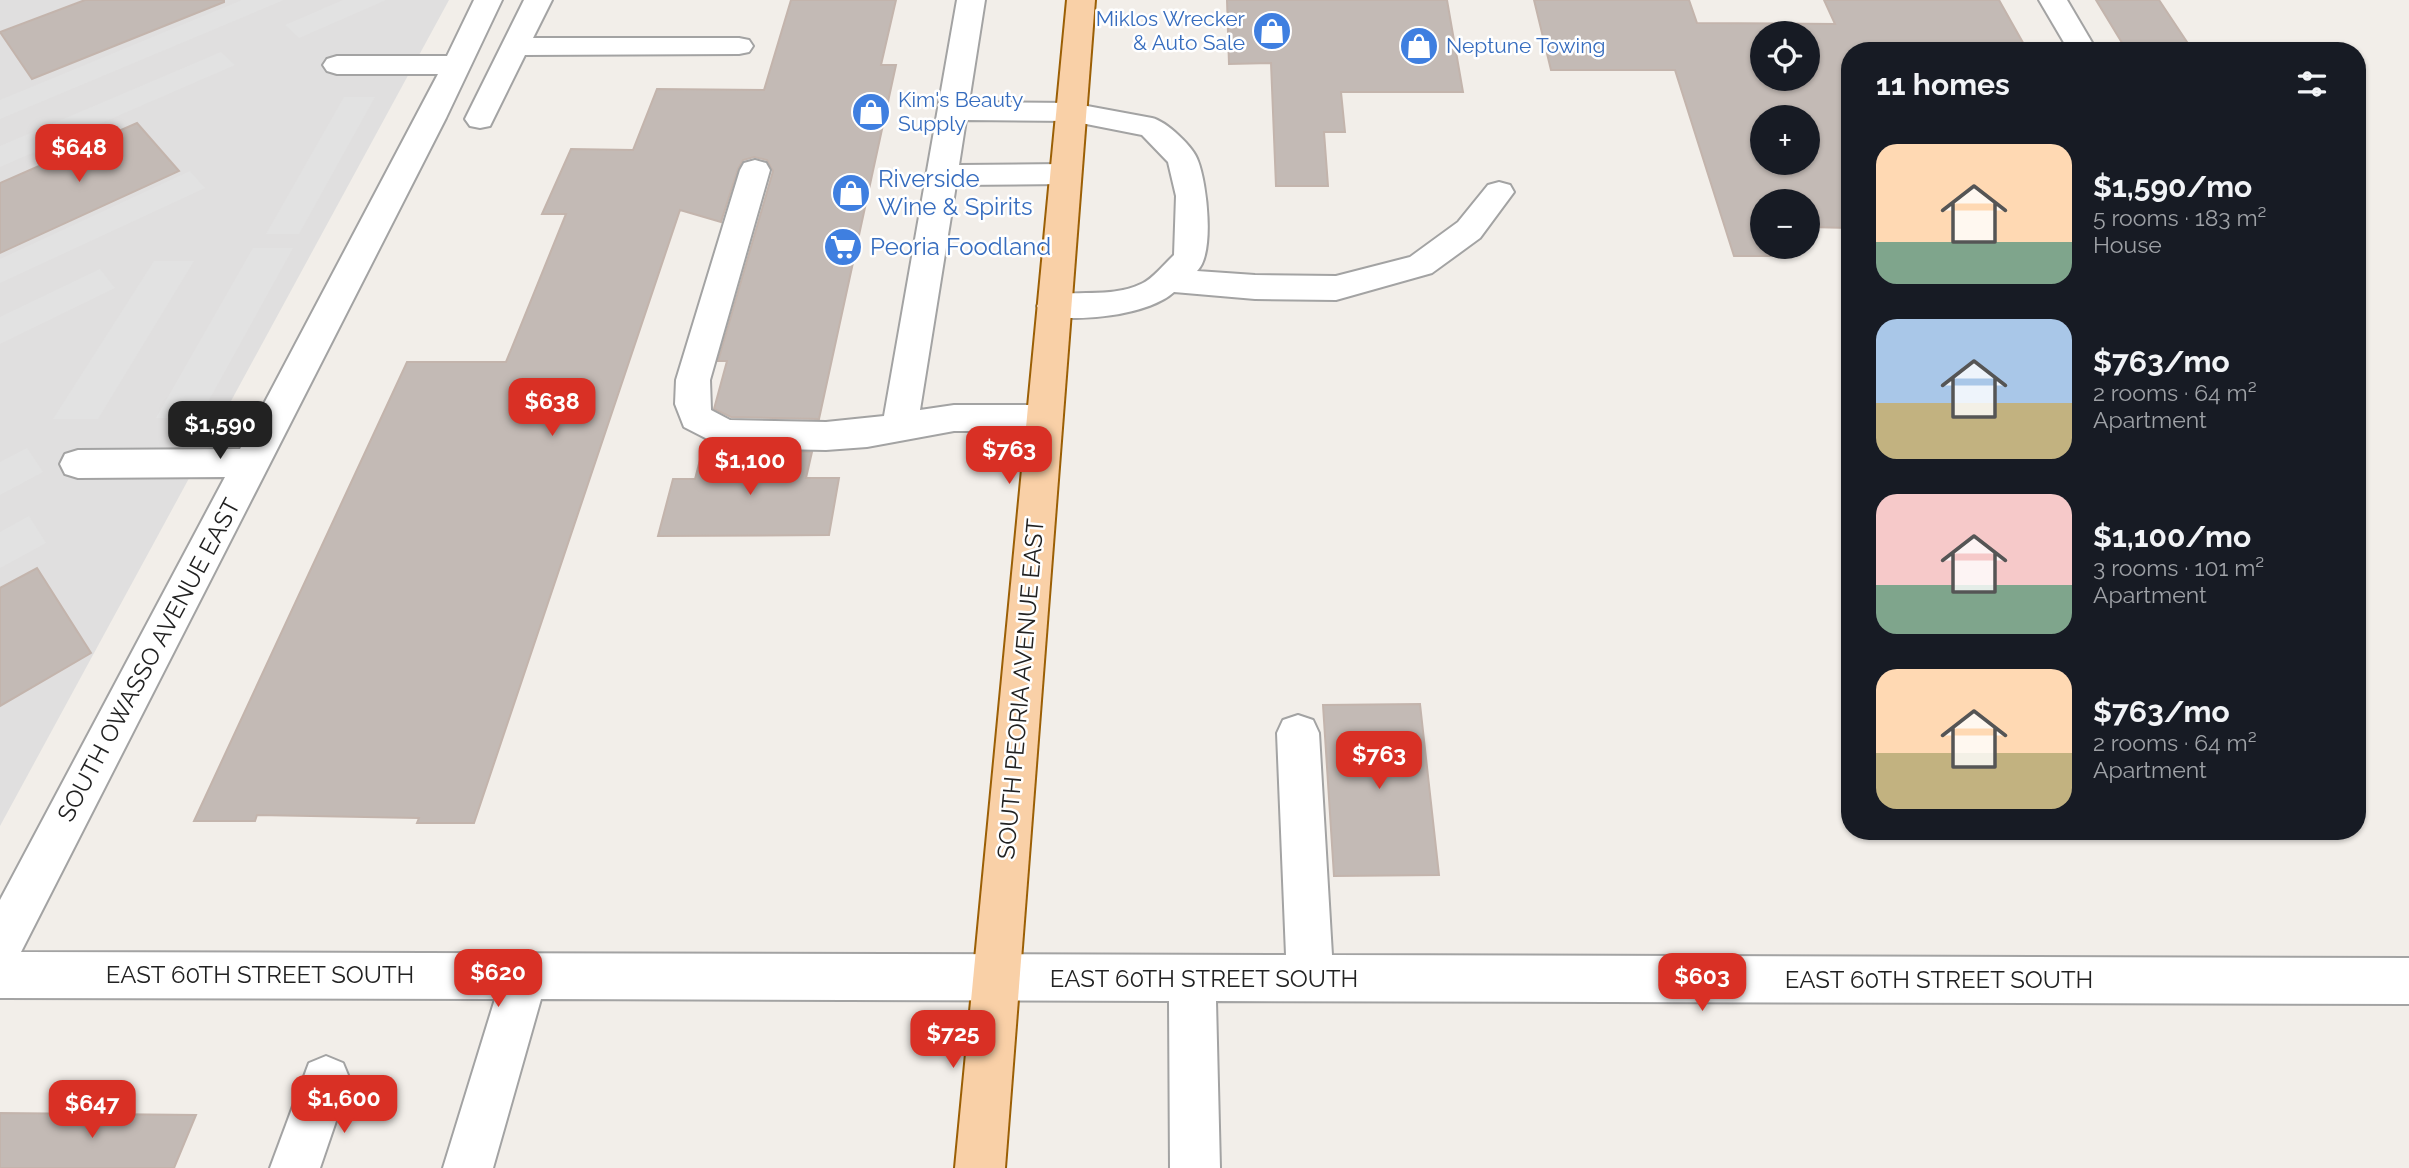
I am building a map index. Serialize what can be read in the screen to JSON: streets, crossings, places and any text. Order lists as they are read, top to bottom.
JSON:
{
  "streets": {
    "main road": ["SOUTH PEORIA AVENUE EAST"],
    "street": ["SOUTH OWASSO AVENUE EAST", "EAST 60TH STREET SOUTH"]
  },
  "crossings": [
    ["SOUTH PEORIA AVENUE EAST", "EAST 60TH STREET SOUTH"]
  ],
  "places": {
    "shop": [
      "Miklos Wrecker & Auto Sale",
      "Neptune Towing",
      "Kim's Beauty Supply",
      "Riverside Wine & Spirits"
    ],
    "supermarket": ["Peoria Foodland"]
  },
  "page": {
    "map_buttons": ["+", "−"],
    "heading": "11 homes",
    "price": [
      "$648",
      "$638",
      "$1,590",
      "$763",
      "$1,100",
      "$763",
      "$620",
      "$603",
      "$725",
      "$1,600",
      "$647"
    ],
    "list": [
      {
        "name": "$1,590/mo",
        "note": "5 rooms · 183 m² · House"
      },
      {
        "name": "$763/mo",
        "note": "2 rooms · 64 m² · Apartment"
      },
      {
        "name": "$1,100/mo",
        "note": "3 rooms · 101 m² · Apartment"
      },
      {
        "name": "$763/mo",
        "note": "2 rooms · 64 m² · Apartment"
      }
    ]
  }
}
